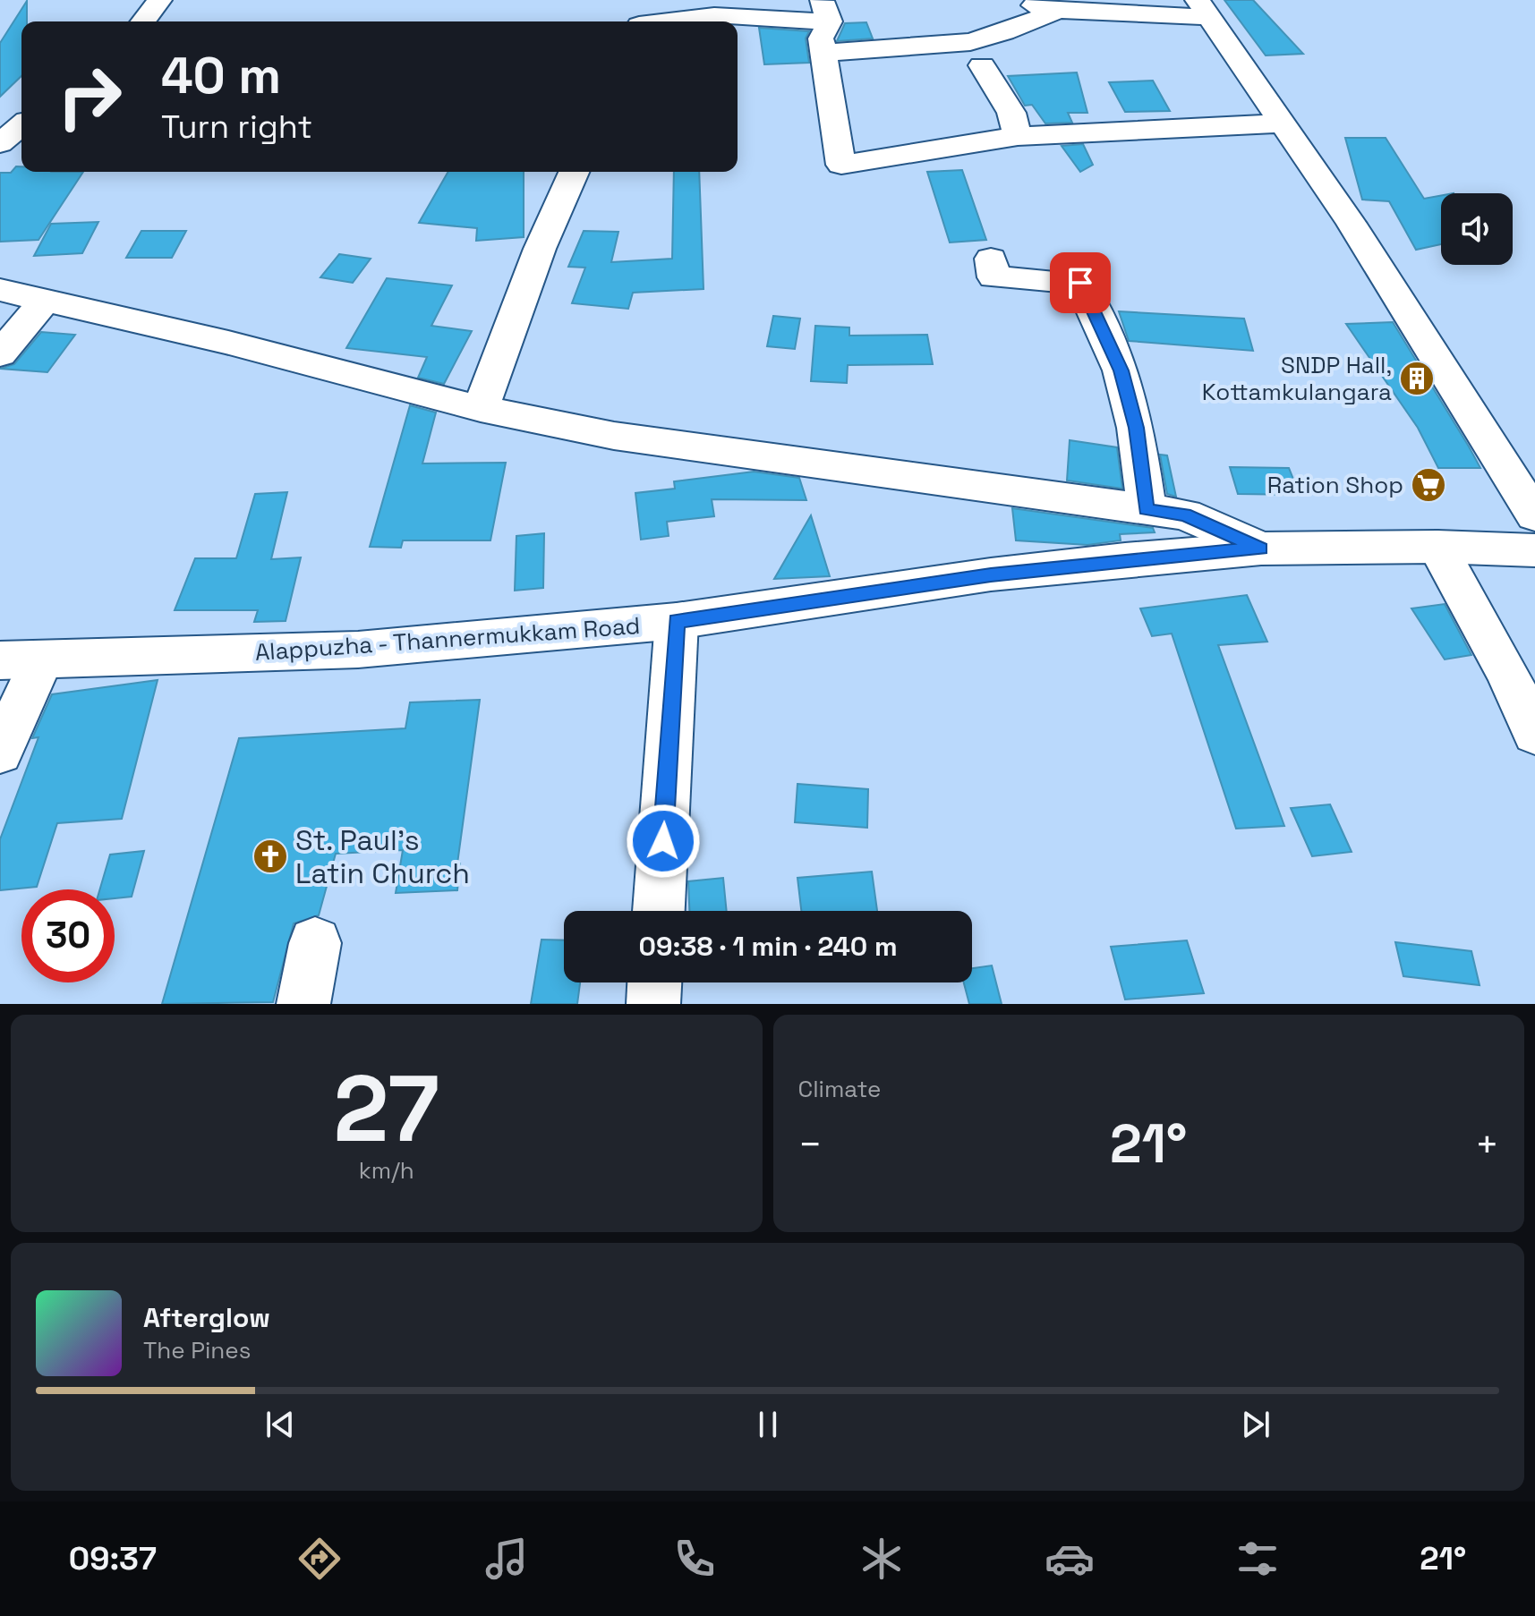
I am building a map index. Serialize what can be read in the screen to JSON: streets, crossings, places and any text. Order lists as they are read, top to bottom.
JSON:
{
  "streets": {
    "street": ["Alappuzha - Thannermukkam Road"]
  },
  "places": {
    "building": ["SNDP Hall, Kottamkulangara"],
    "supermarket": ["Ration Shop"],
    "church": ["St. Paul's Latin Church"]
  },
  "page": {
    "turn": ["40 m", "Turn right"],
    "limit": "30",
    "trip": "09:38 · 1 min · 240 m",
    "tile": [
      ["27", "km/h"],
      "Climate"
    ],
    "heat": ["−", "21°", "+"],
    "song": ["Afterglow", "The Pines"],
    "tabs": ["09:37", "21°"]
  }
}
